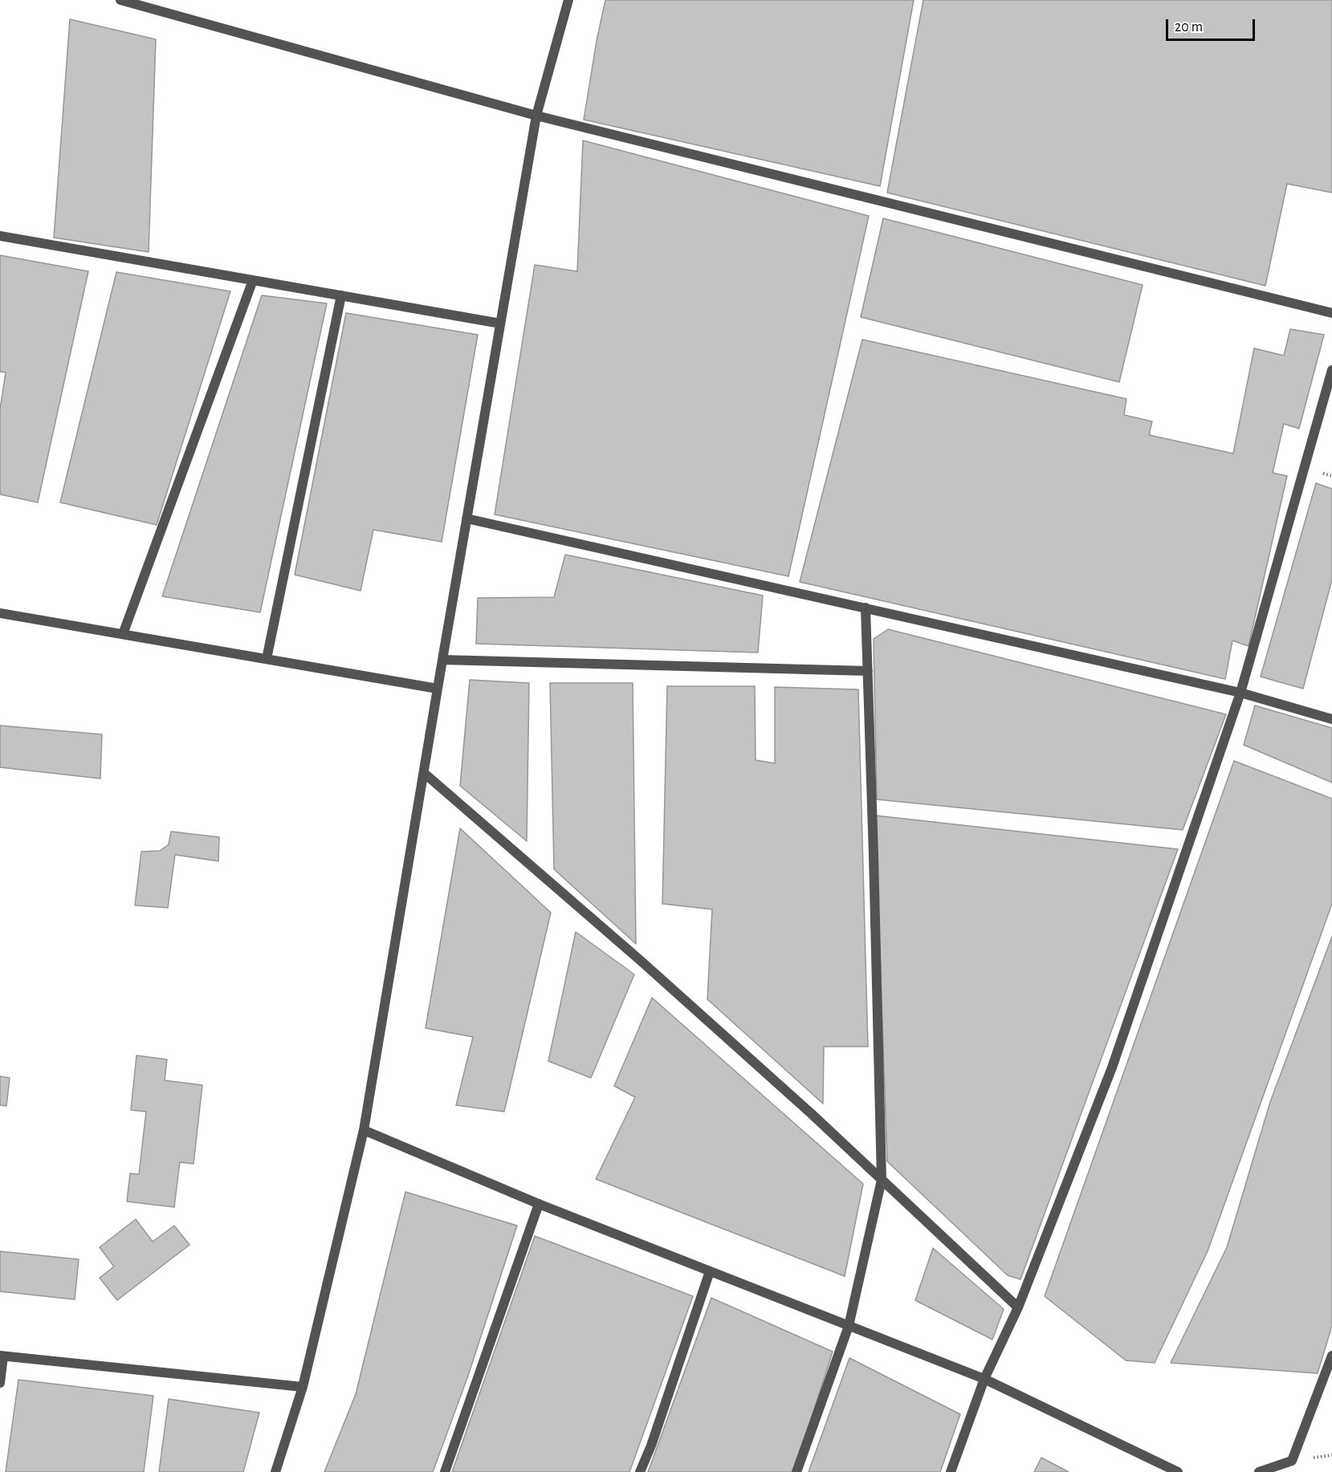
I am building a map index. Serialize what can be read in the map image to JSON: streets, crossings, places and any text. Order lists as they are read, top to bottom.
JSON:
{
  "scale_bar": "20 m"
}
